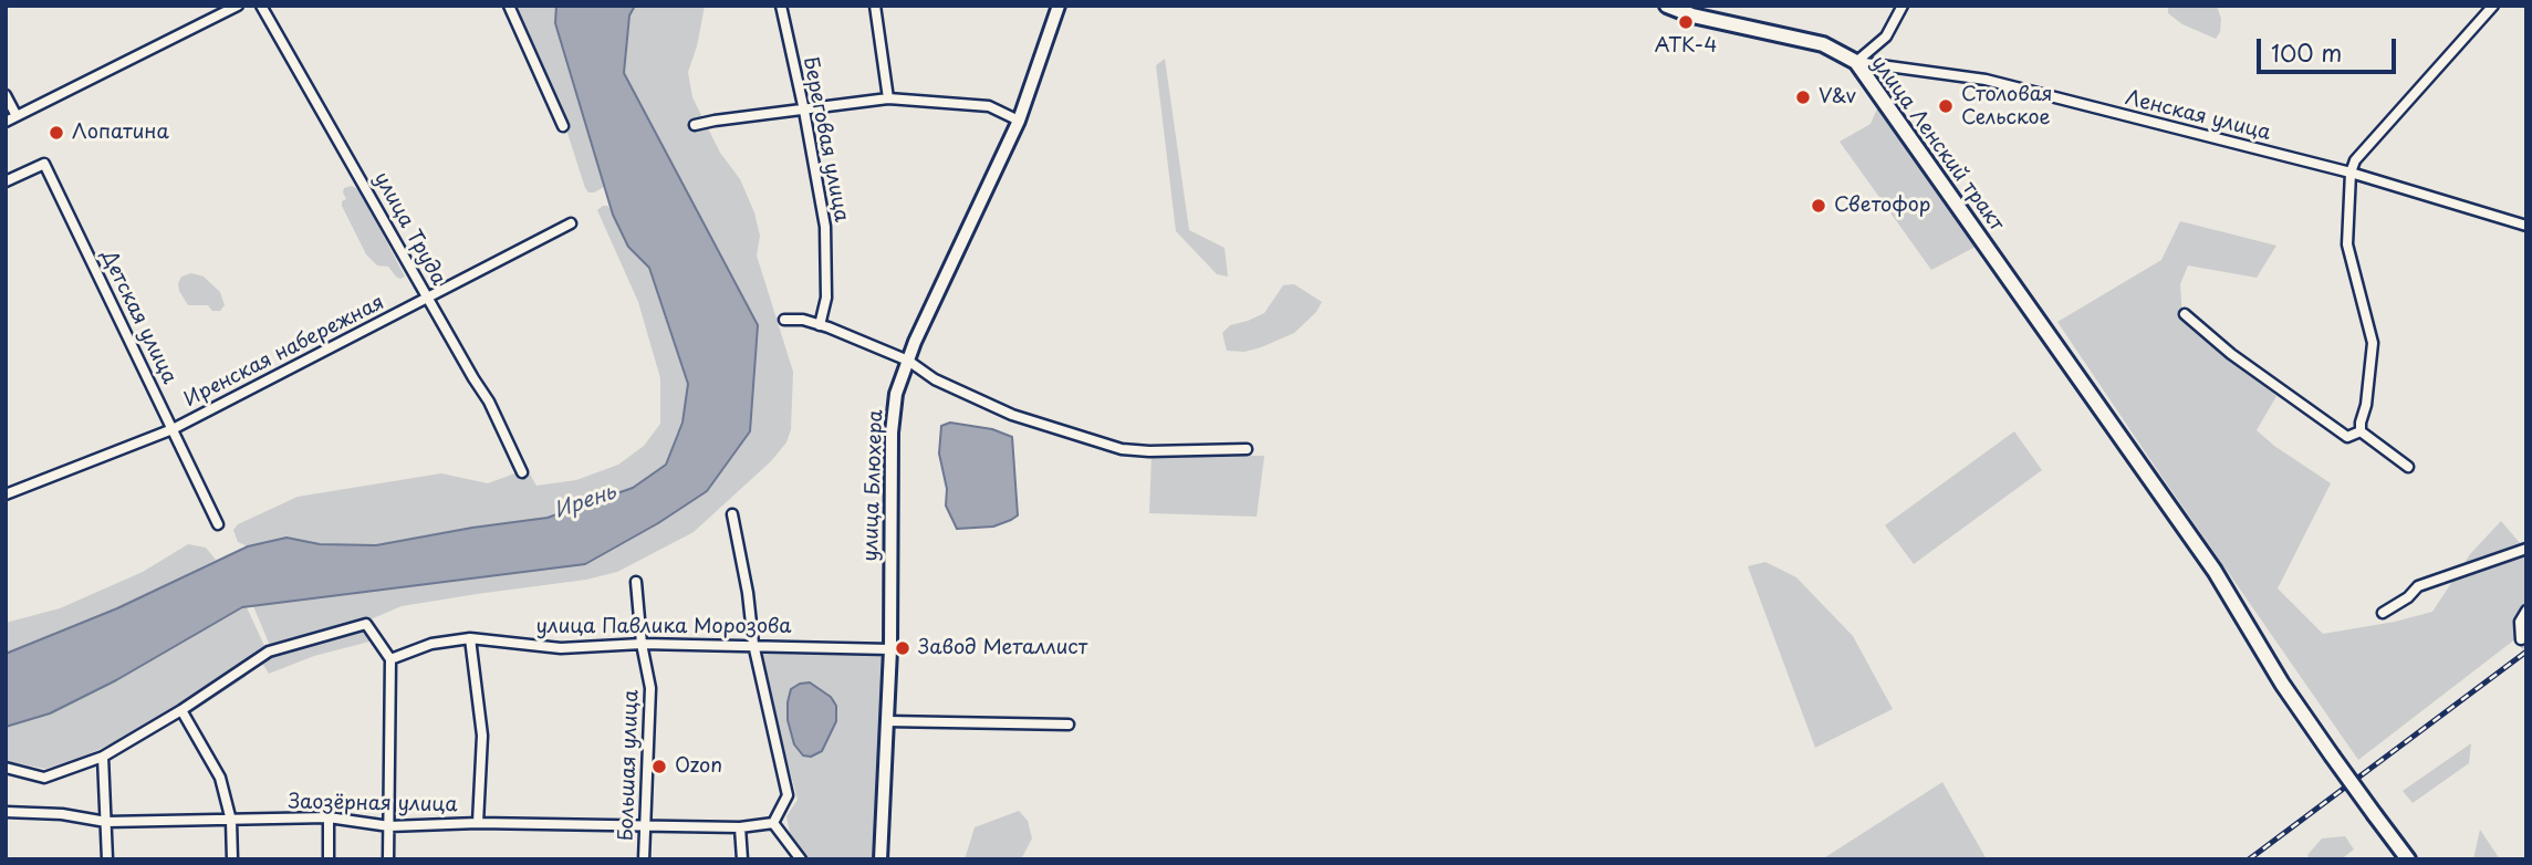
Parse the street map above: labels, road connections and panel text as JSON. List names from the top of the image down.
{
  "streets": {
    "main road": ["улица Ленский тракт"],
    "street": [
      "Ленская улица",
      "Береговая улица",
      "улица Труда",
      "Детская улица",
      "Иренская набережная",
      "улица Блюхера",
      "улица Павлика Морозова",
      "Большая улица",
      "Заозёрная улица"
    ]
  },
  "crossings": [
    ["Ленская улица", "улица Ленский тракт"],
    ["улица Труда", "Иренская набережная"],
    ["Детская улица", "Иренская набережная"],
    ["улица Блюхера", "улица Павлика Морозова"],
    ["улица Павлика Морозова", "Большая улица"],
    ["Большая улица", "Заозёрная улица"]
  ],
  "water": ["Ирень"],
  "places": [
    "АТК-4",
    "V&v",
    "Столовая Сельское",
    "Лопатина",
    "Светофор",
    "Завод Металлист",
    "Ozon"
  ],
  "scale_bar": "100 m"
}
